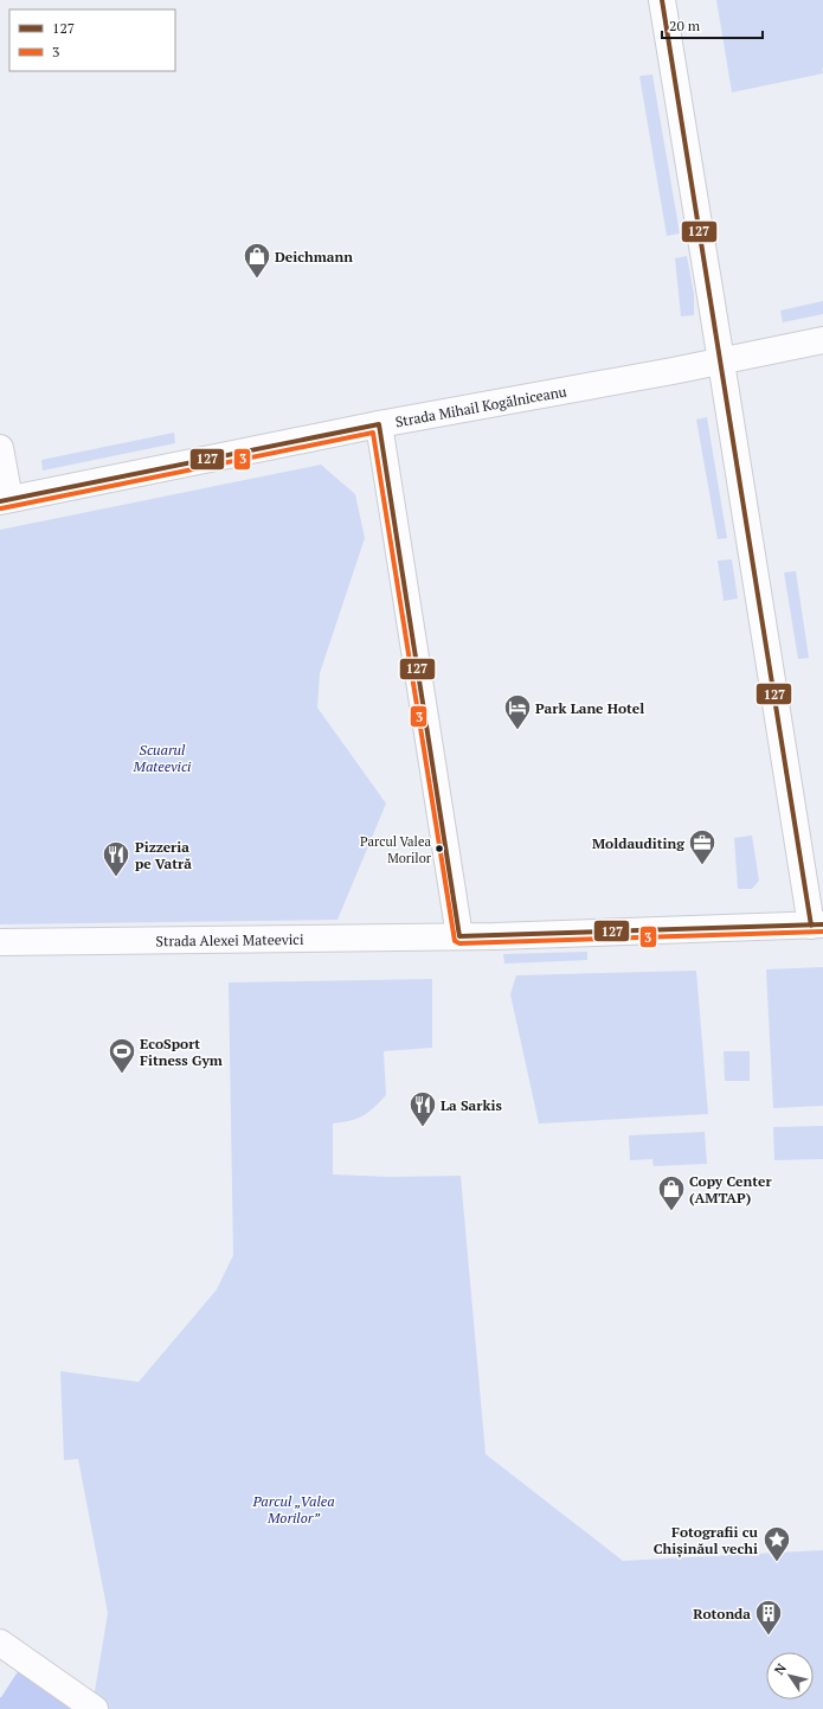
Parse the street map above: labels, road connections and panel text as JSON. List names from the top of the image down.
{
  "streets": {
    "main road": ["Strada Mihail Kogălniceanu", "Strada Alexei Mateevici"]
  },
  "parks": ["Scuarul Mateevici", "Parcul „Valea Morilor”"],
  "places": {
    "shop": ["Deichmann", "Copy Center (AMTAP)"],
    "hotel": ["Park Lane Hotel"],
    "other": ["Parcul Valea Morilor"],
    "office": ["Moldauditing"],
    "restaurant": ["Pizzeria pe Vatră", "La Sarkis"],
    "sports": ["EcoSport Fitness Gym"],
    "place": ["Fotografii cu Chișinăul vechi"],
    "building": ["Rotonda"]
  },
  "lines": ["transit line 127", "transit line 3"],
  "legend": ["127", "3"],
  "scale_bar": "20 m",
  "north": "top left"
}
